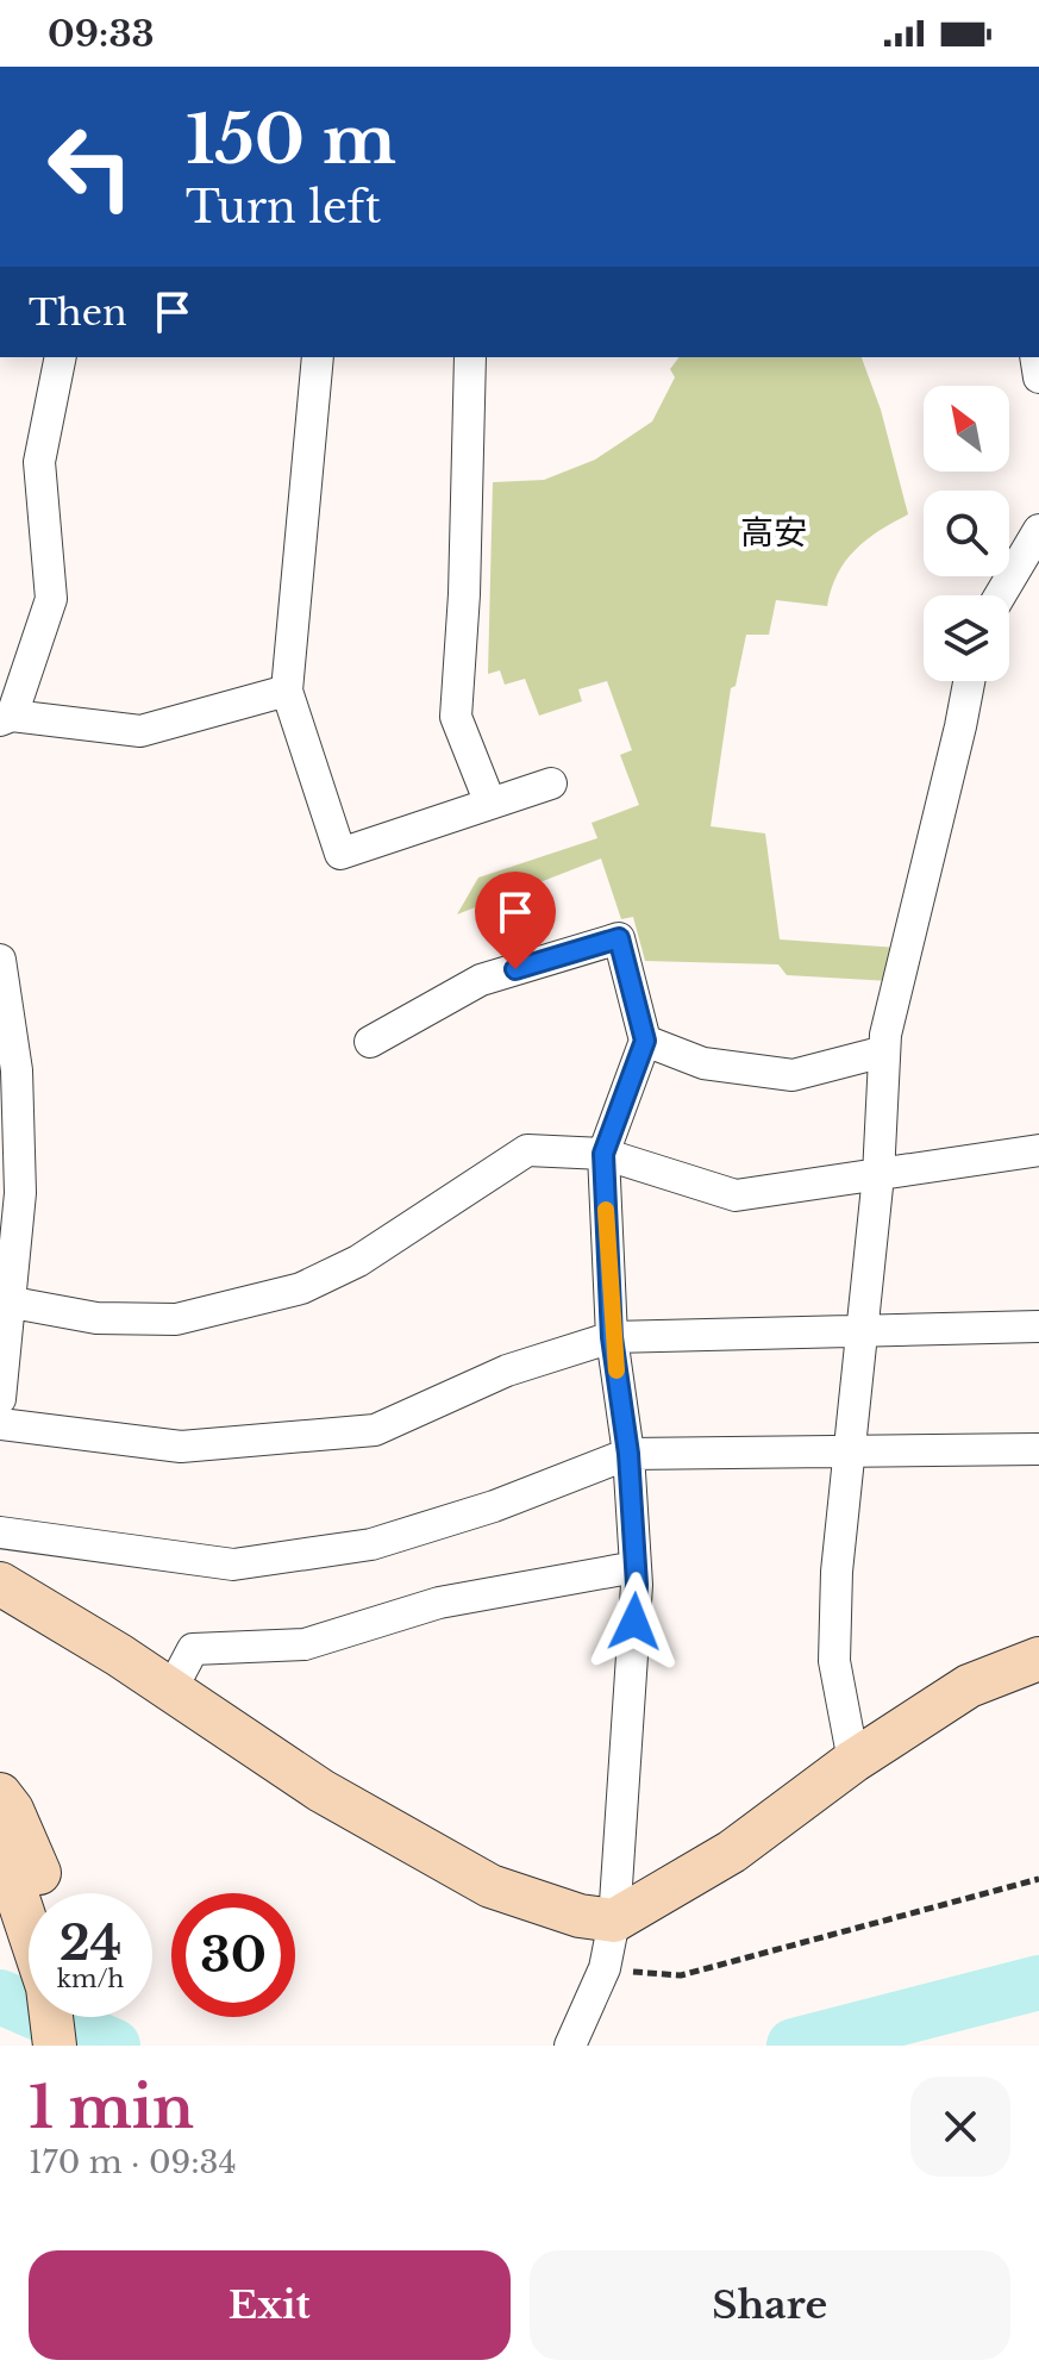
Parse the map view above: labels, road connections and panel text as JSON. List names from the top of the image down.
{
  "districts": ["高安"],
  "north": "top left",
  "page": {
    "status": "09:33",
    "turn": ["150 m", "Turn left"],
    "then": "Then",
    "speed": "24 km/h",
    "limit": "30",
    "heading": ["1 min", "170 m · 09:34"],
    "buttons": ["Exit", "Share"]
  }
}
